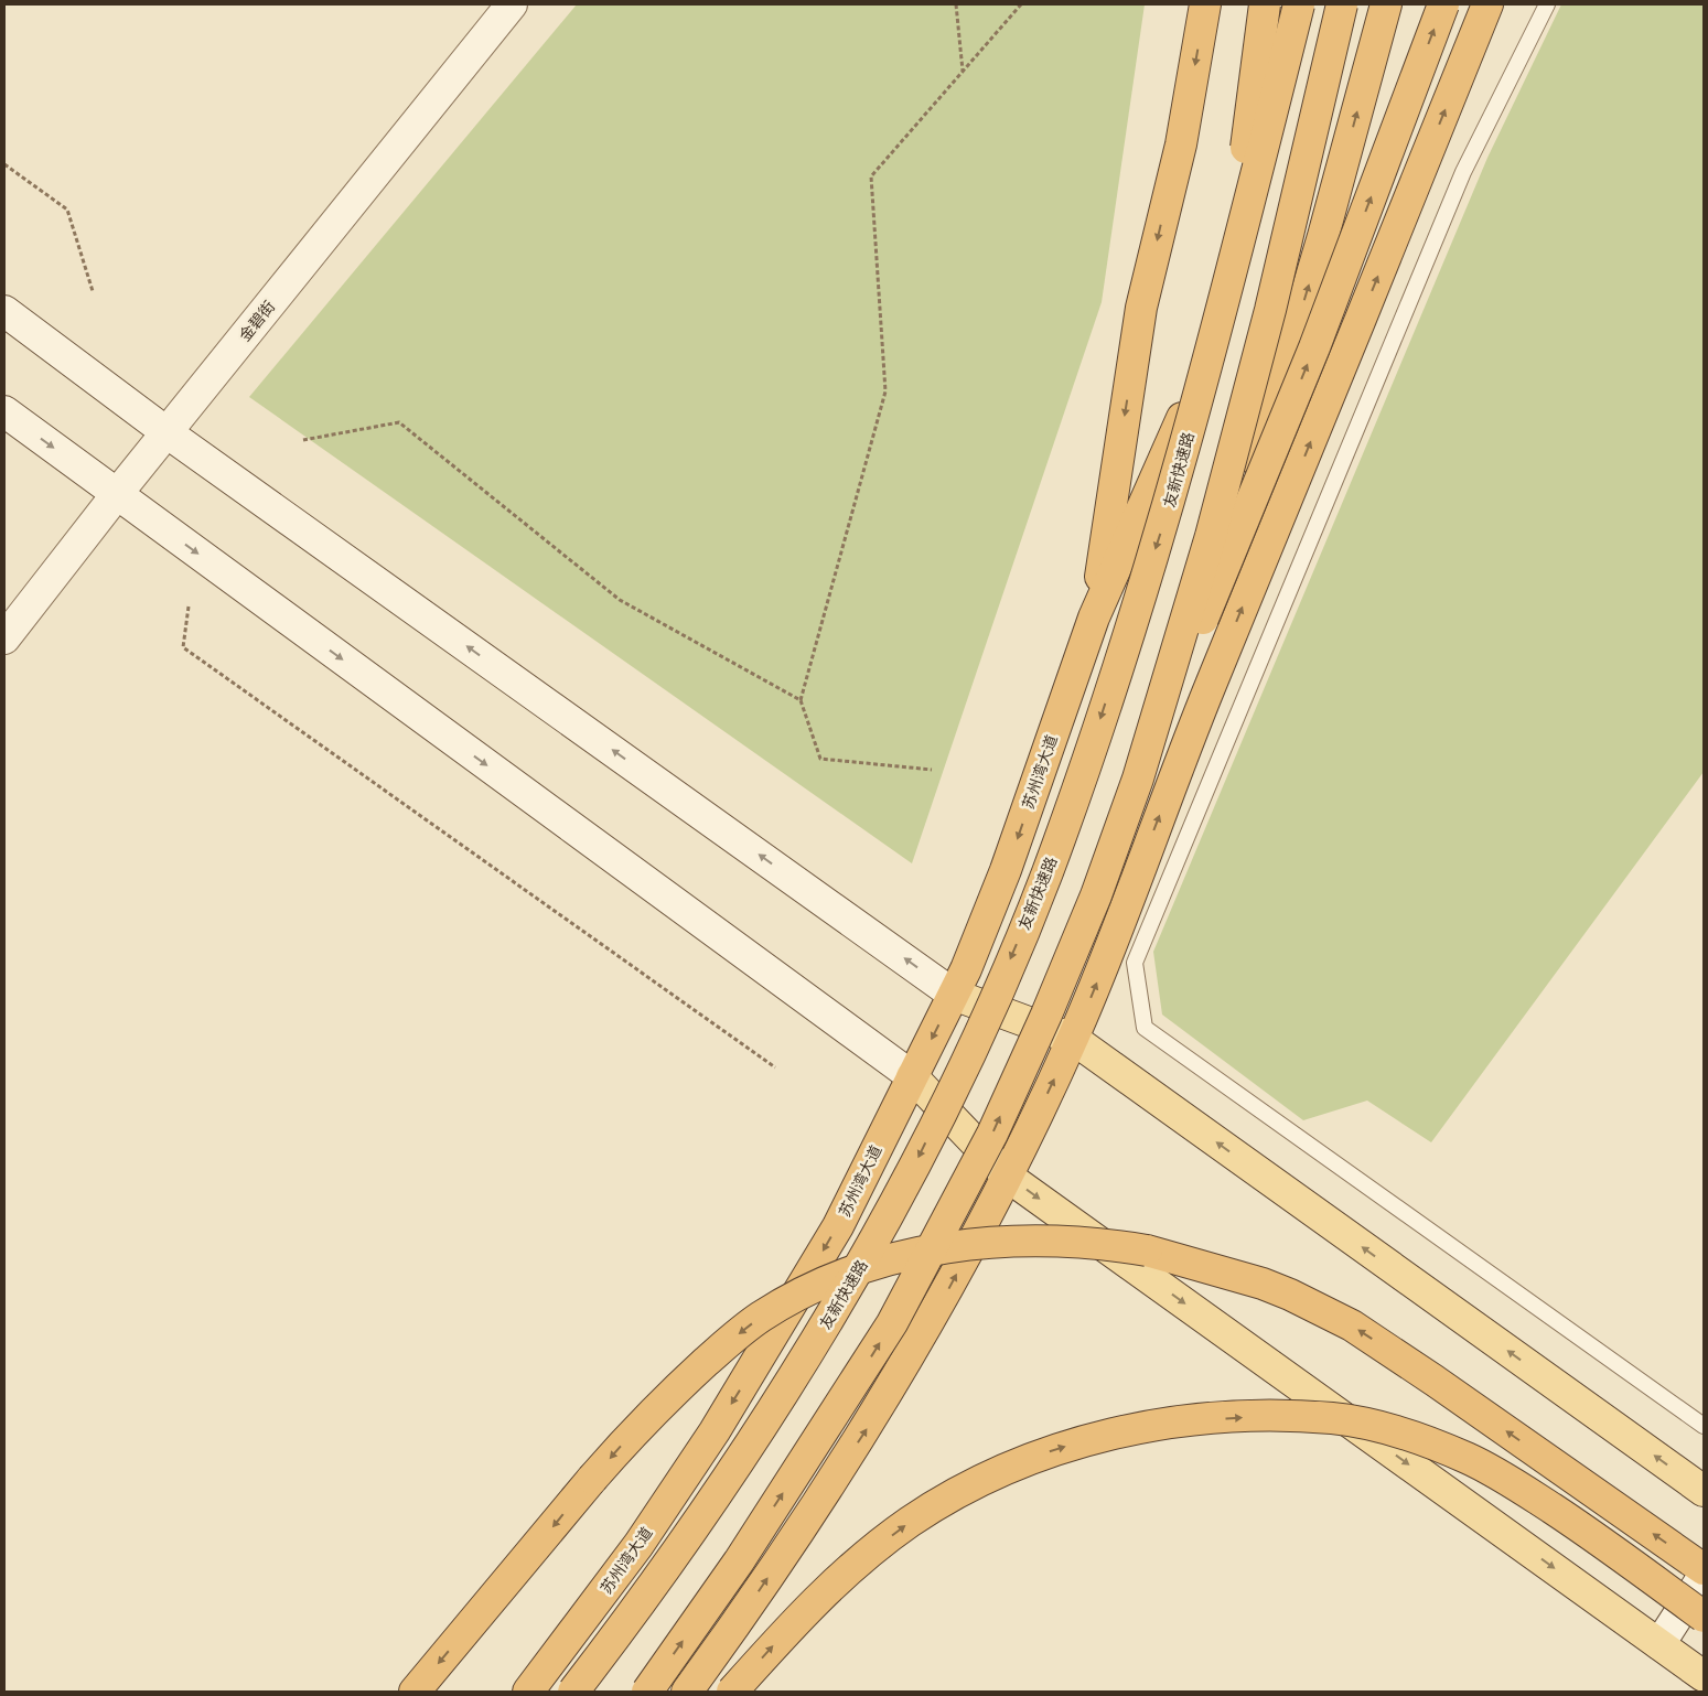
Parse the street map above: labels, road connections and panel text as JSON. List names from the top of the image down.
{
  "streets": {
    "highway": ["友新快速路", "苏州湾大道"],
    "main road": ["金碧街"]
  }
}
